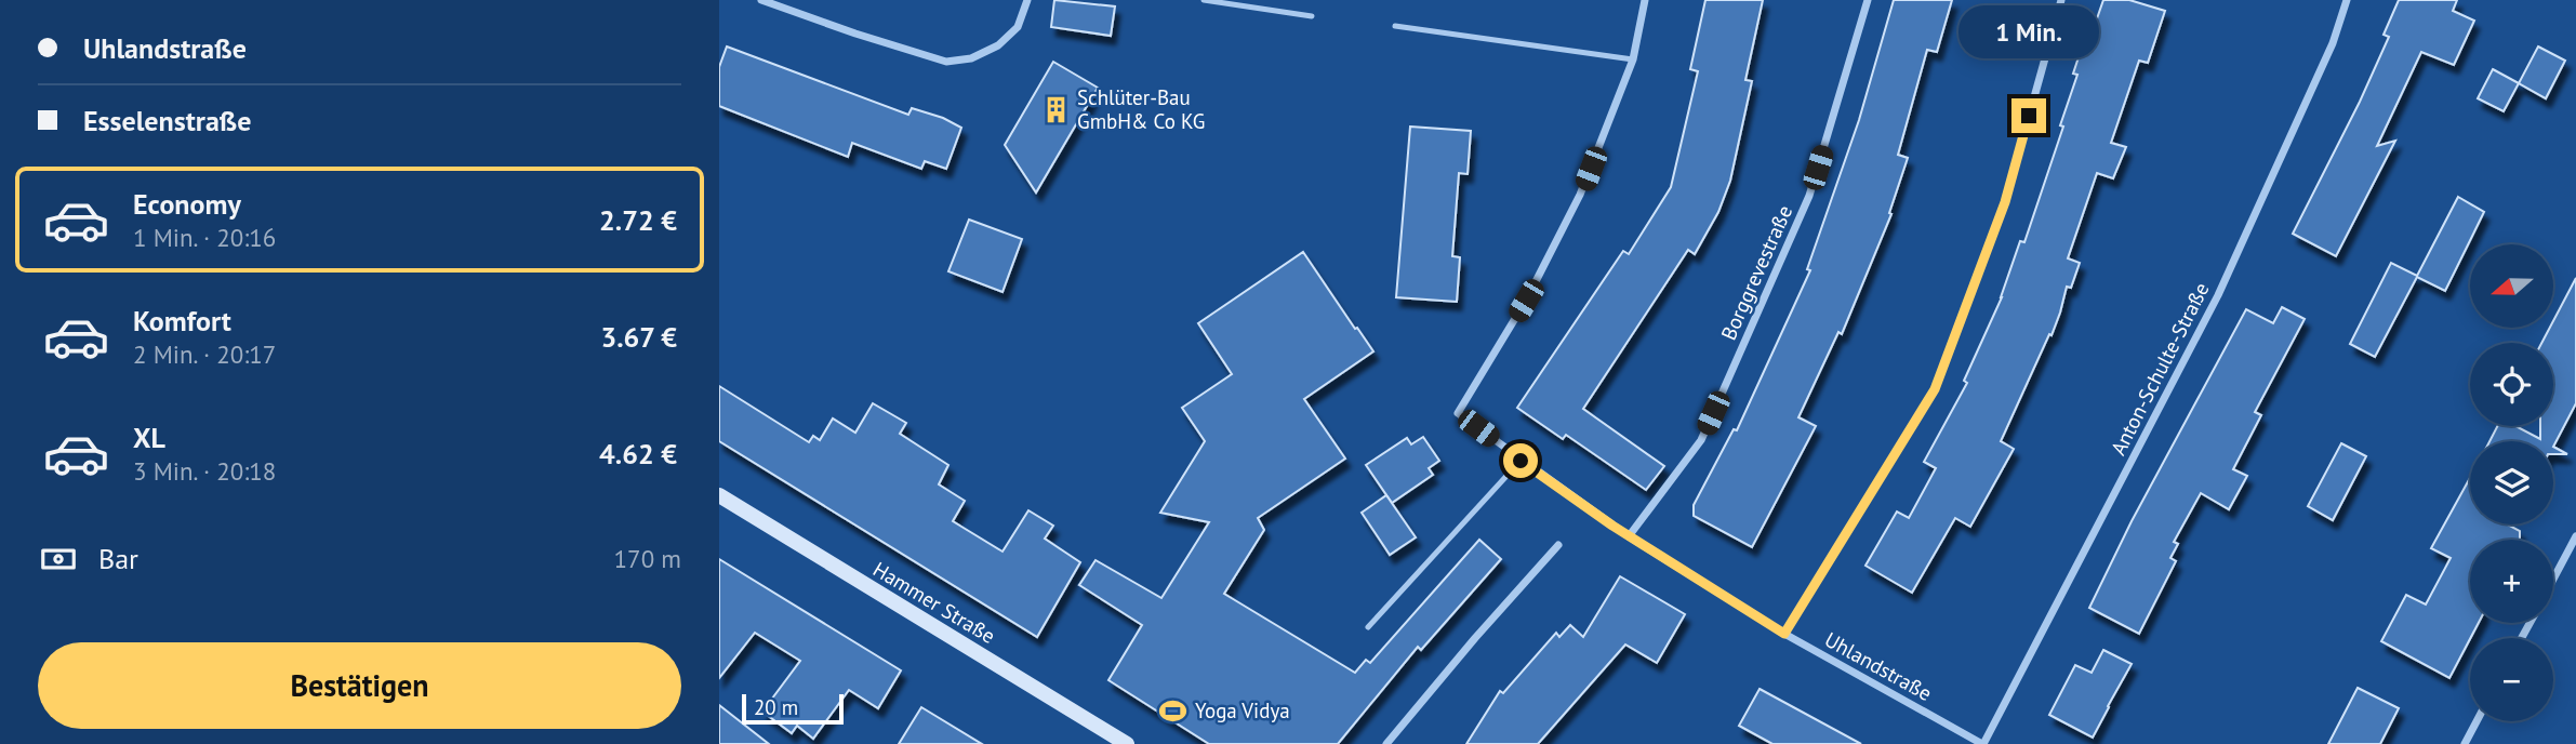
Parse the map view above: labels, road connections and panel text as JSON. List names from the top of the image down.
{
  "streets": {
    "main road": ["Hammer Straße"],
    "street": ["Borggrevestraße", "Anton-Schulte-Straße", "Uhlandstraße"]
  },
  "crossings": [
    ["Borggrevestraße", "Uhlandstraße"],
    ["Anton-Schulte-Straße", "Uhlandstraße"]
  ],
  "places": {
    "building": ["Schlüter-Bau GmbH& Co KG"],
    "sports": ["Yoga Vidya"]
  },
  "scale_bar": "20 m",
  "north": "left",
  "page": {
    "banner": ["Uhlandstraße", "Esselenstraße"],
    "bubble": "1 Min.",
    "list": [
      {
        "name": "Economy",
        "note": "1 Min. · 20:16",
        "value": "2.72 €"
      },
      {
        "name": "Komfort",
        "note": "2 Min. · 20:17",
        "value": "3.67 €"
      },
      {
        "name": "XL",
        "note": "3 Min. · 20:18",
        "value": "4.62 €"
      }
    ],
    "map_buttons": ["+", "−"],
    "pay": ["Bar", "170 m"],
    "buttons": "Bestätigen",
    "scale": "20 m"
  }
}
